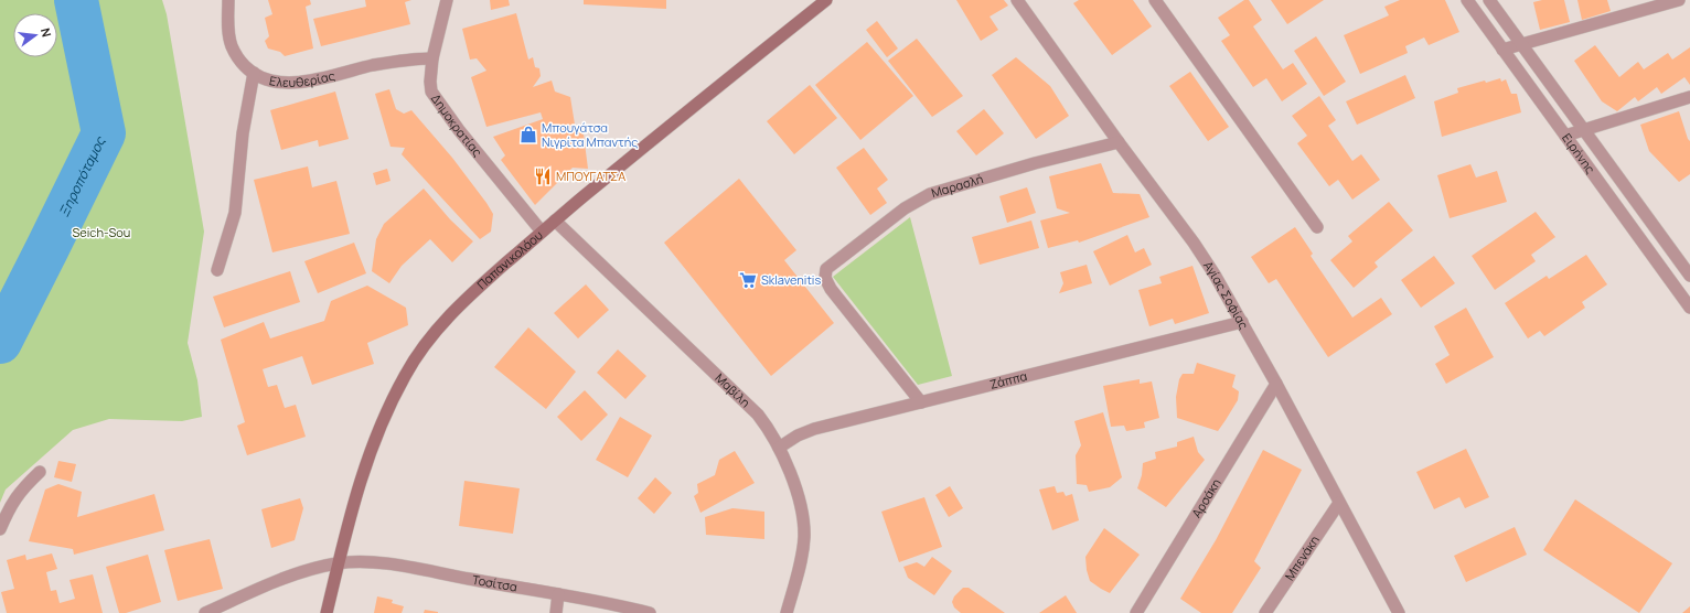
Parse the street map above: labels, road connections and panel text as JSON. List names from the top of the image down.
{
  "streets": {
    "main road": ["Παπανικολάου"],
    "street": [
      "Ελευθερίας",
      "Δημοκρατίας",
      "Ειρήνης",
      "Μαρασλή",
      "Αγίας Σοφίας",
      "Ζάππα",
      "Μαβίλη",
      "Αρσάκη",
      "Μπενάκη",
      "Τοσίτσα"
    ]
  },
  "crossings": [
    ["Ελευθερίας", "Δημοκρατίας"],
    ["Δημοκρατίας", "Παπανικολάου"],
    ["Μαρασλή", "Αγίας Σοφίας"],
    ["Μαρασλή", "Ζάππα"],
    ["Παπανικολάου", "Μαβίλη"],
    ["Παπανικολάου", "Τοσίτσα"],
    ["Αγίας Σοφίας", "Ζάππα"],
    ["Αγίας Σοφίας", "Αρσάκη"],
    ["Αγίας Σοφίας", "Μπενάκη"],
    ["Ζάππα", "Μαβίλη"]
  ],
  "water": ["Ξηροπόταμος"],
  "parks": ["Seich-Sou"],
  "places": {
    "shop": ["Μπουγάτσα Νιγρίτα Μπαντής"],
    "restaurant": ["ΜΠΟΥΓΑΤΣΑ"],
    "supermarket": ["Sklavenitis"]
  },
  "north": "right"
}
